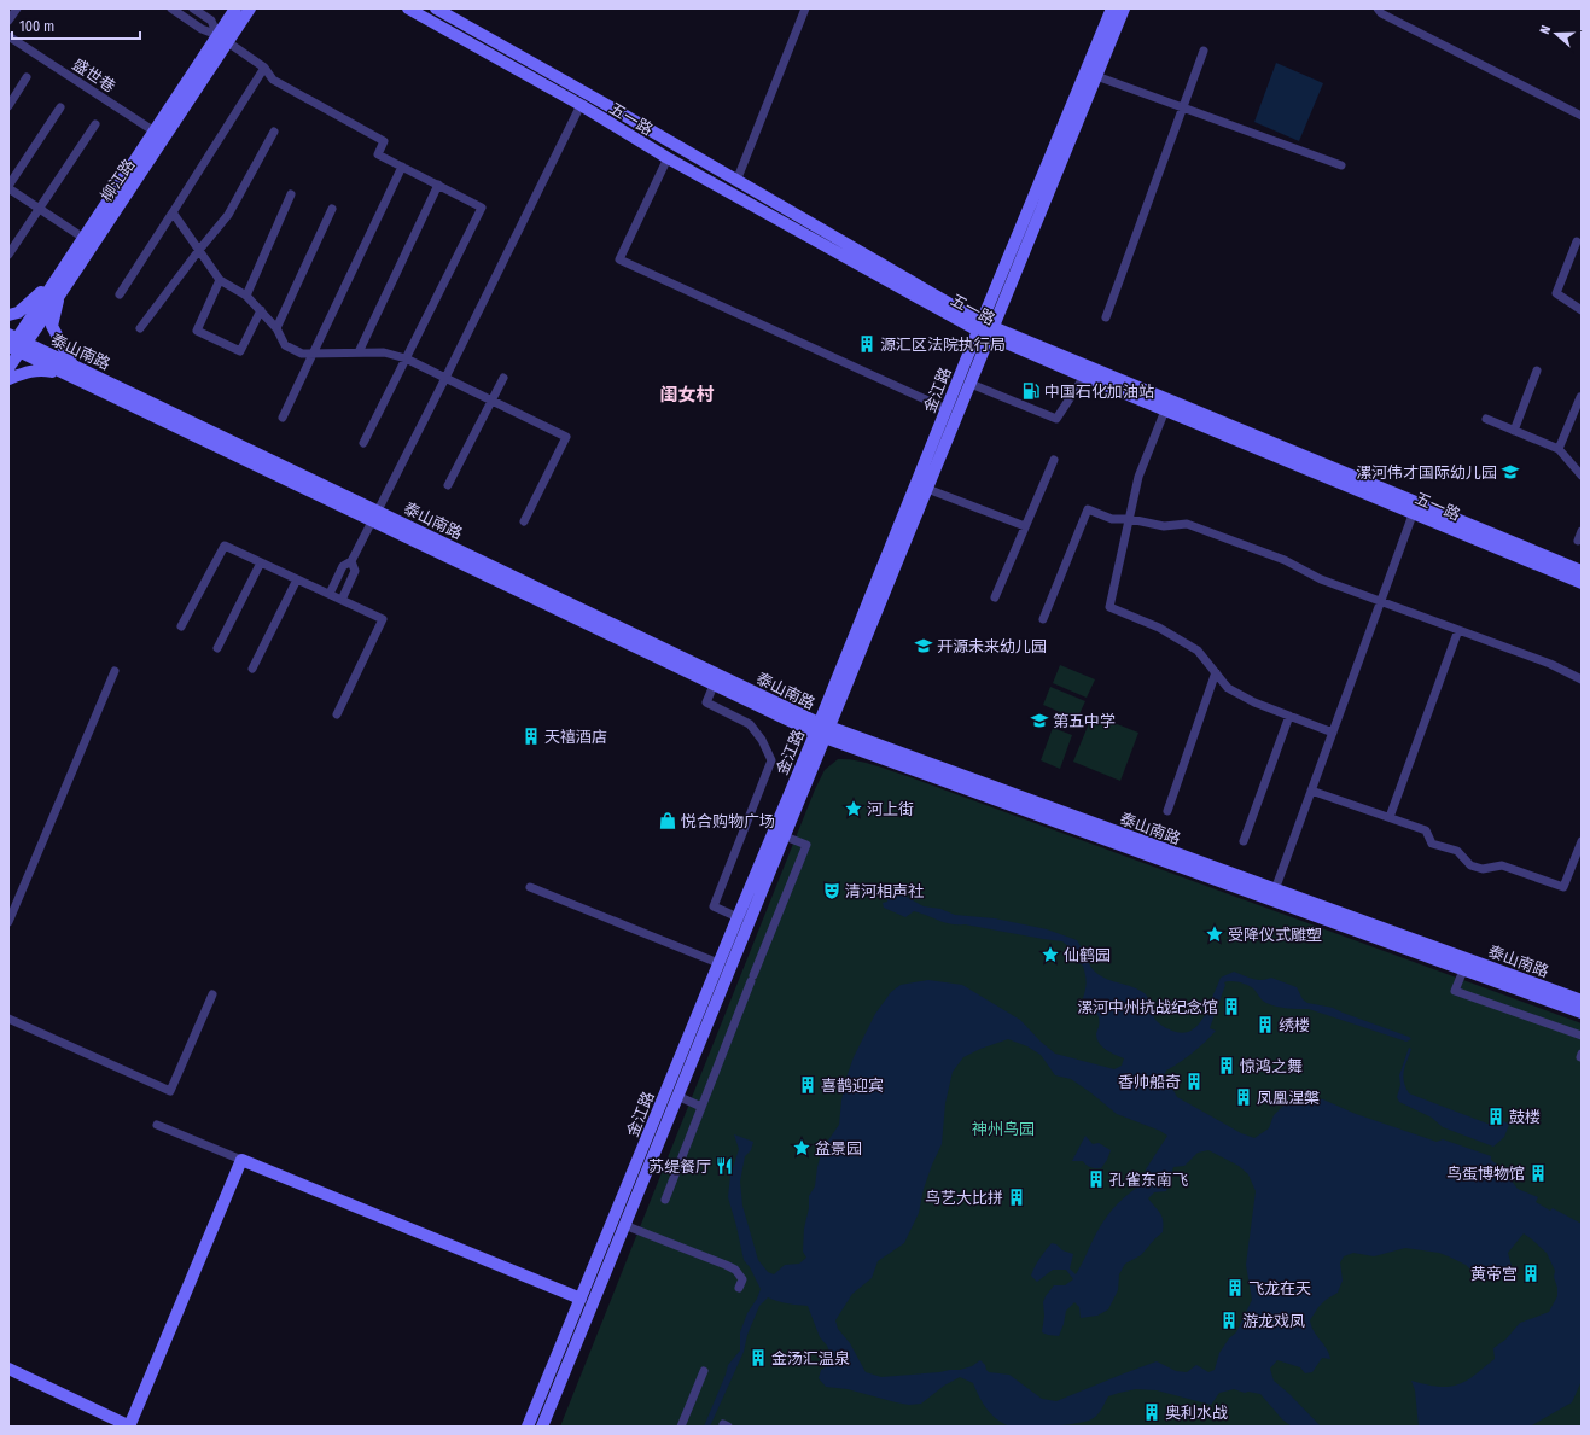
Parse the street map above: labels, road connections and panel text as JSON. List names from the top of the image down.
{
  "streets": {
    "street": [
      "盛世巷",
      "五一路",
      "柳江路",
      "泰山南路",
      "金江路"
    ]
  },
  "crossings": [
    ["盛世巷", "柳江路"],
    ["五一路", "金江路"],
    ["柳江路", "泰山南路"],
    ["泰山南路", "金江路"]
  ],
  "districts": ["闺女村"],
  "parks": ["神州鸟园"],
  "places": {
    "building": [
      "源汇区法院执行局",
      "天禧酒店",
      "漯河中州抗战纪念馆",
      "绣楼",
      "惊鸿之舞",
      "香帅船奇",
      "喜鹊迎宾",
      "凤凰涅槃",
      "鼓楼",
      "鸟蛋博物馆",
      "孔雀东南飞",
      "鸟艺大比拼",
      "黄帝宫",
      "飞龙在天",
      "游龙戏凤",
      "金汤汇温泉",
      "奥利水战"
    ],
    "fuel station": ["中国石化加油站"],
    "school or university": ["漯河伟才国际幼儿园", "开源未来幼儿园", "第五中学"],
    "place": [
      "河上街",
      "受降仪式雕塑",
      "仙鹤园",
      "盆景园"
    ],
    "shop": ["悦合购物广场"],
    "theatre": ["清河相声社"],
    "restaurant": ["苏缇餐厅"]
  },
  "scale_bar": "100 m",
  "north": "left"
}
